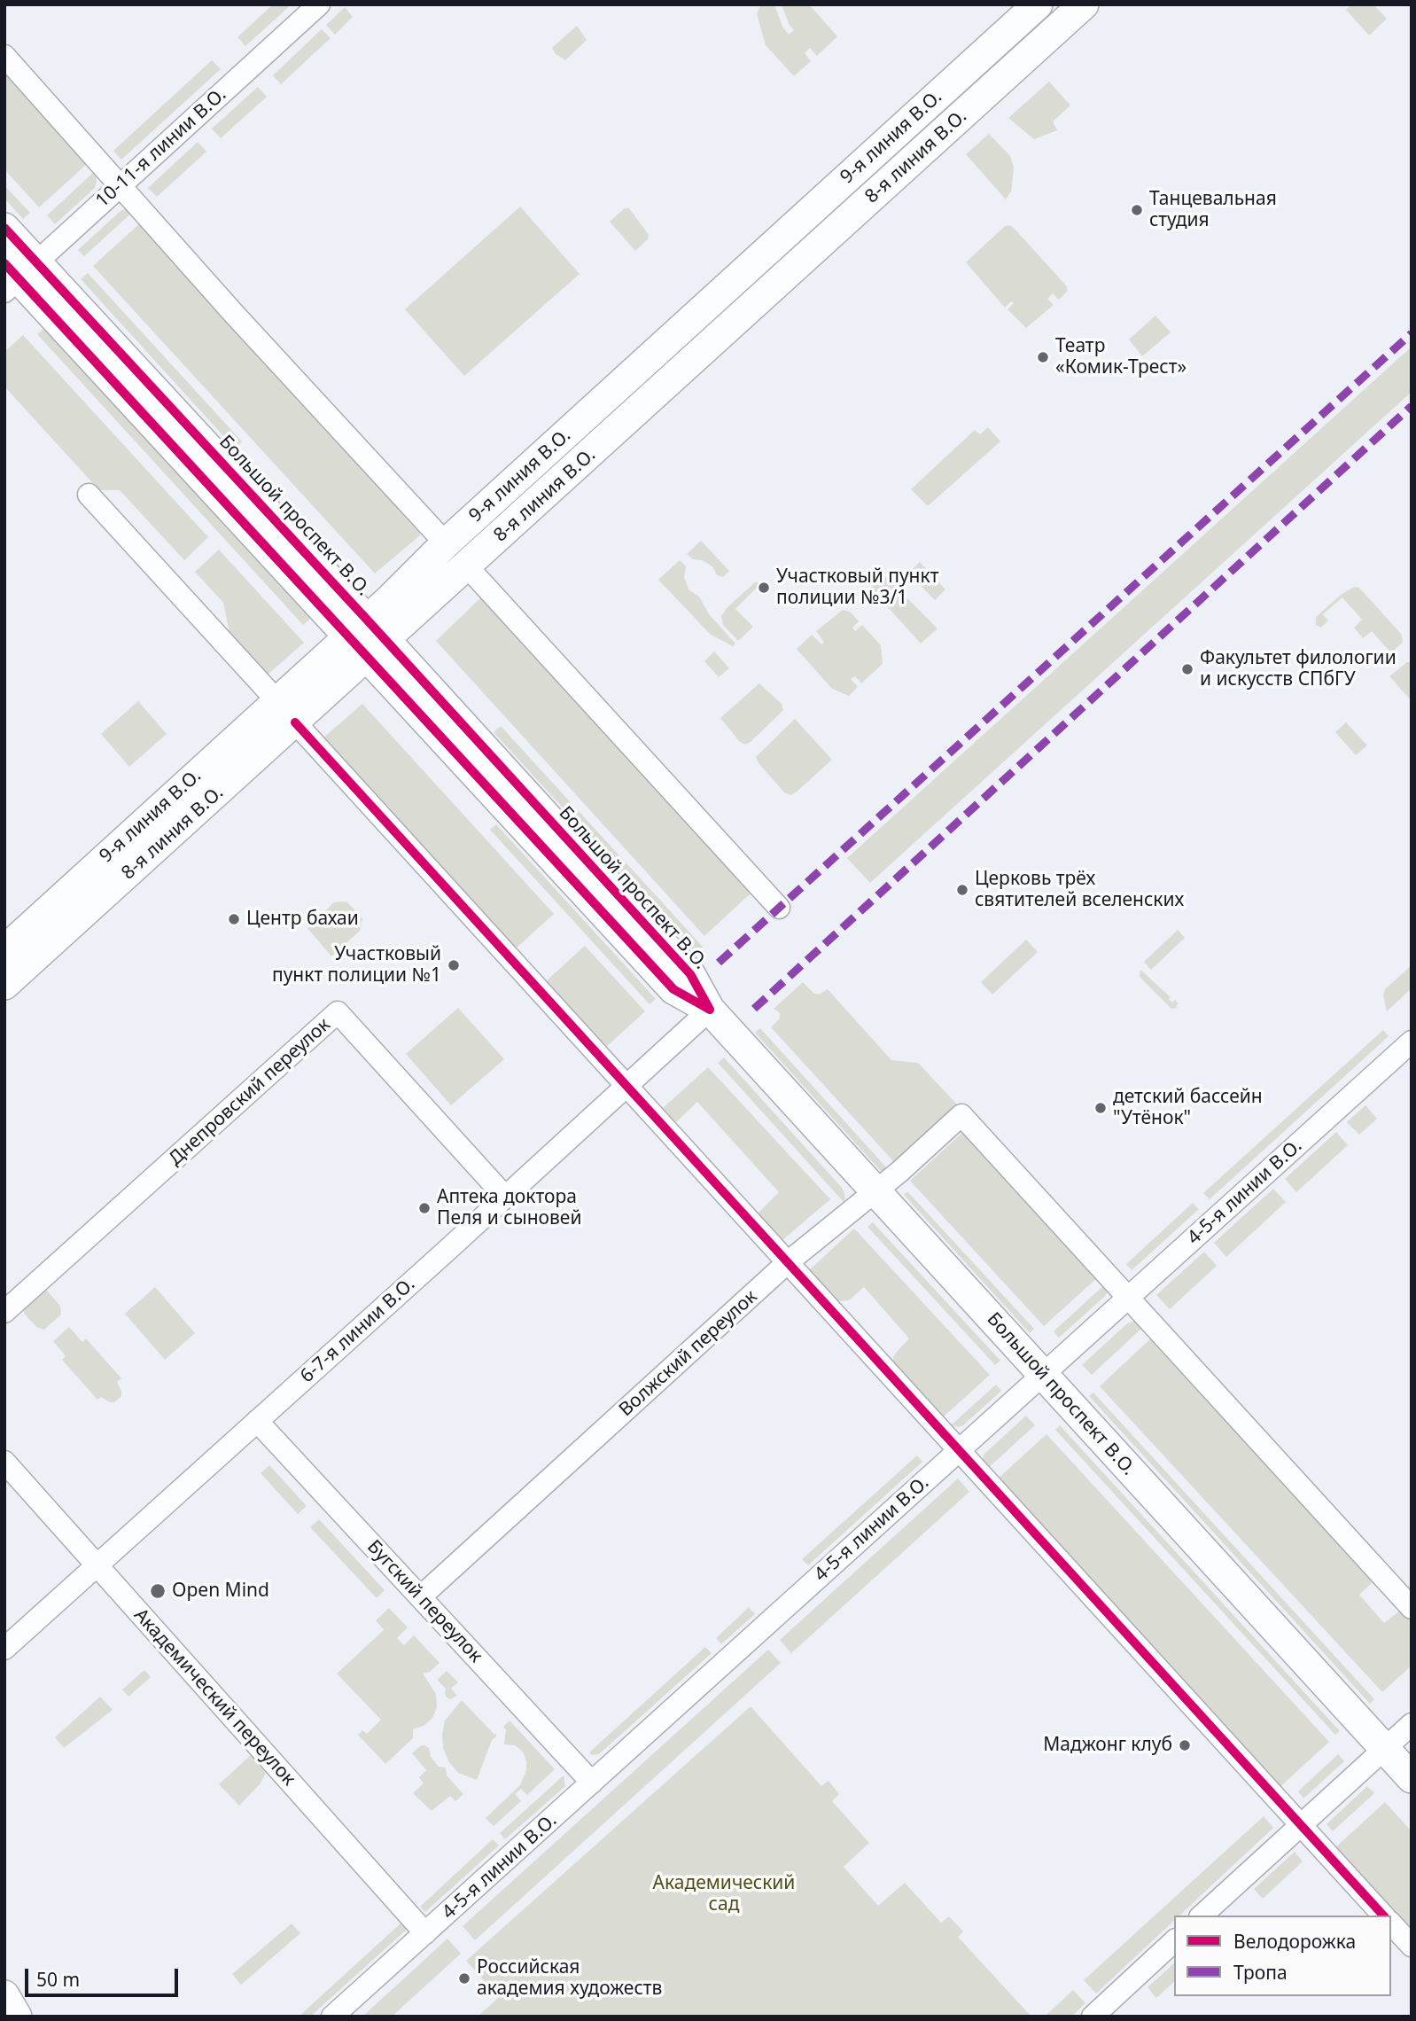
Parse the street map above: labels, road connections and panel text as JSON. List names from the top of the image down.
{
  "streets": {
    "main road": ["9-я линия В.О.", "8-я линия В.О.", "Большой проспект В.О."],
    "street": [
      "10-11-я линии В.О.",
      "Днепровский переулок",
      "4-5-я линии В.О.",
      "6-7-я линии В.О.",
      "Волжский переулок",
      "Бугский переулок",
      "Академический переулок"
    ]
  },
  "crossings": [
    ["9-я линия В.О.", "8-я линия В.О."],
    ["9-я линия В.О.", "Большой проспект В.О."],
    ["10-11-я линии В.О.", "Большой проспект В.О."],
    ["8-я линия В.О.", "Большой проспект В.О."],
    ["Большой проспект В.О.", "4-5-я линии В.О."],
    ["Большой проспект В.О.", "6-7-я линии В.О."],
    ["Большой проспект В.О.", "Волжский переулок"],
    ["Днепровский переулок", "6-7-я линии В.О."],
    ["4-5-я линии В.О.", "Волжский переулок"],
    ["4-5-я линии В.О.", "Бугский переулок"],
    ["4-5-я линии В.О.", "Академический переулок"],
    ["6-7-я линии В.О.", "Бугский переулок"],
    ["6-7-я линии В.О.", "Академический переулок"],
    ["Волжский переулок", "Бугский переулок"]
  ],
  "parks": ["Академический сад"],
  "places": [
    "Танцевальная студия",
    "Театр «Комик-Трест»",
    "Участковый пункт полиции №3/1",
    "Факультет филологии и искусств СПбГУ",
    "Церковь трёх святителей вселенских",
    "Центр бахаи",
    "Участковый пункт полиции №1",
    "детский бассейн \"Утёнок\"",
    "Аптека доктора Пеля и сыновей",
    "Open Mind",
    "Маджонг клуб",
    "Российская академия художеств"
  ],
  "legend": ["Велодорожка", "Тропа"],
  "scale_bar": "50 m"
}
